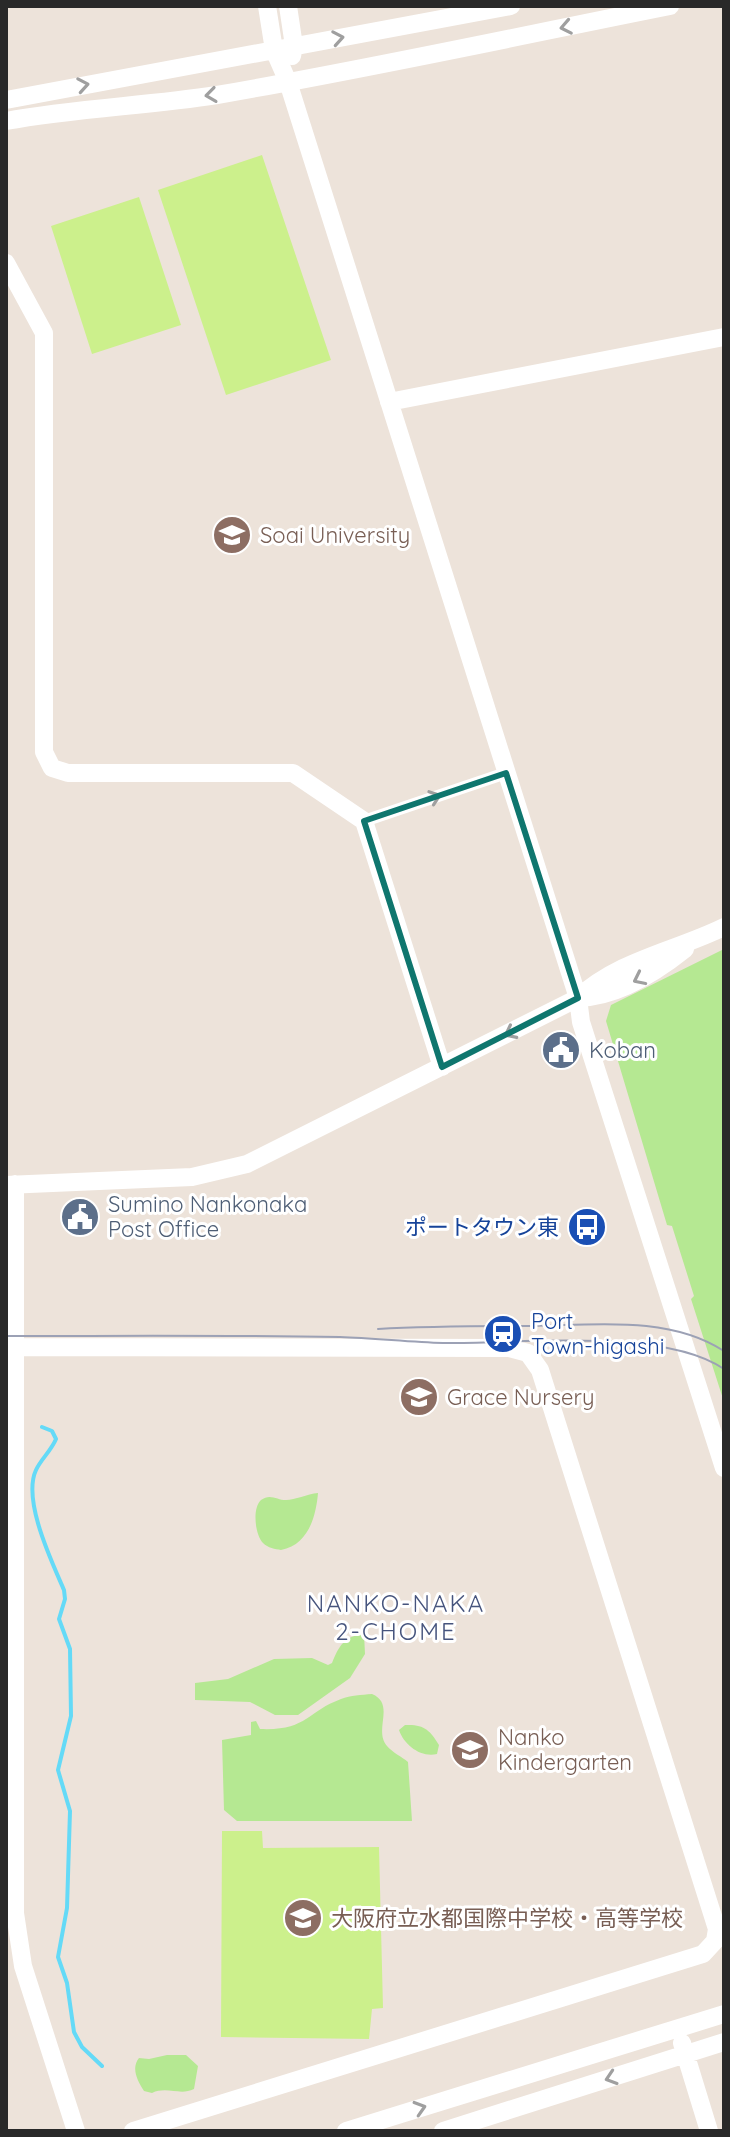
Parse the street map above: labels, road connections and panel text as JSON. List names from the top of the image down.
{
  "districts": ["NANKO-NAKA 2-CHOME"],
  "places": {
    "school or university": [
      "Soai University",
      "Grace Nursery",
      "Nanko Kindergarten",
      "大阪府立水都国際中学校・高等学校"
    ],
    "public building": ["Koban", "Sumino Nankonaka Post Office"],
    "bus stop": ["ポートタウン東"],
    "station": ["Port Town-higashi"]
  }
}
